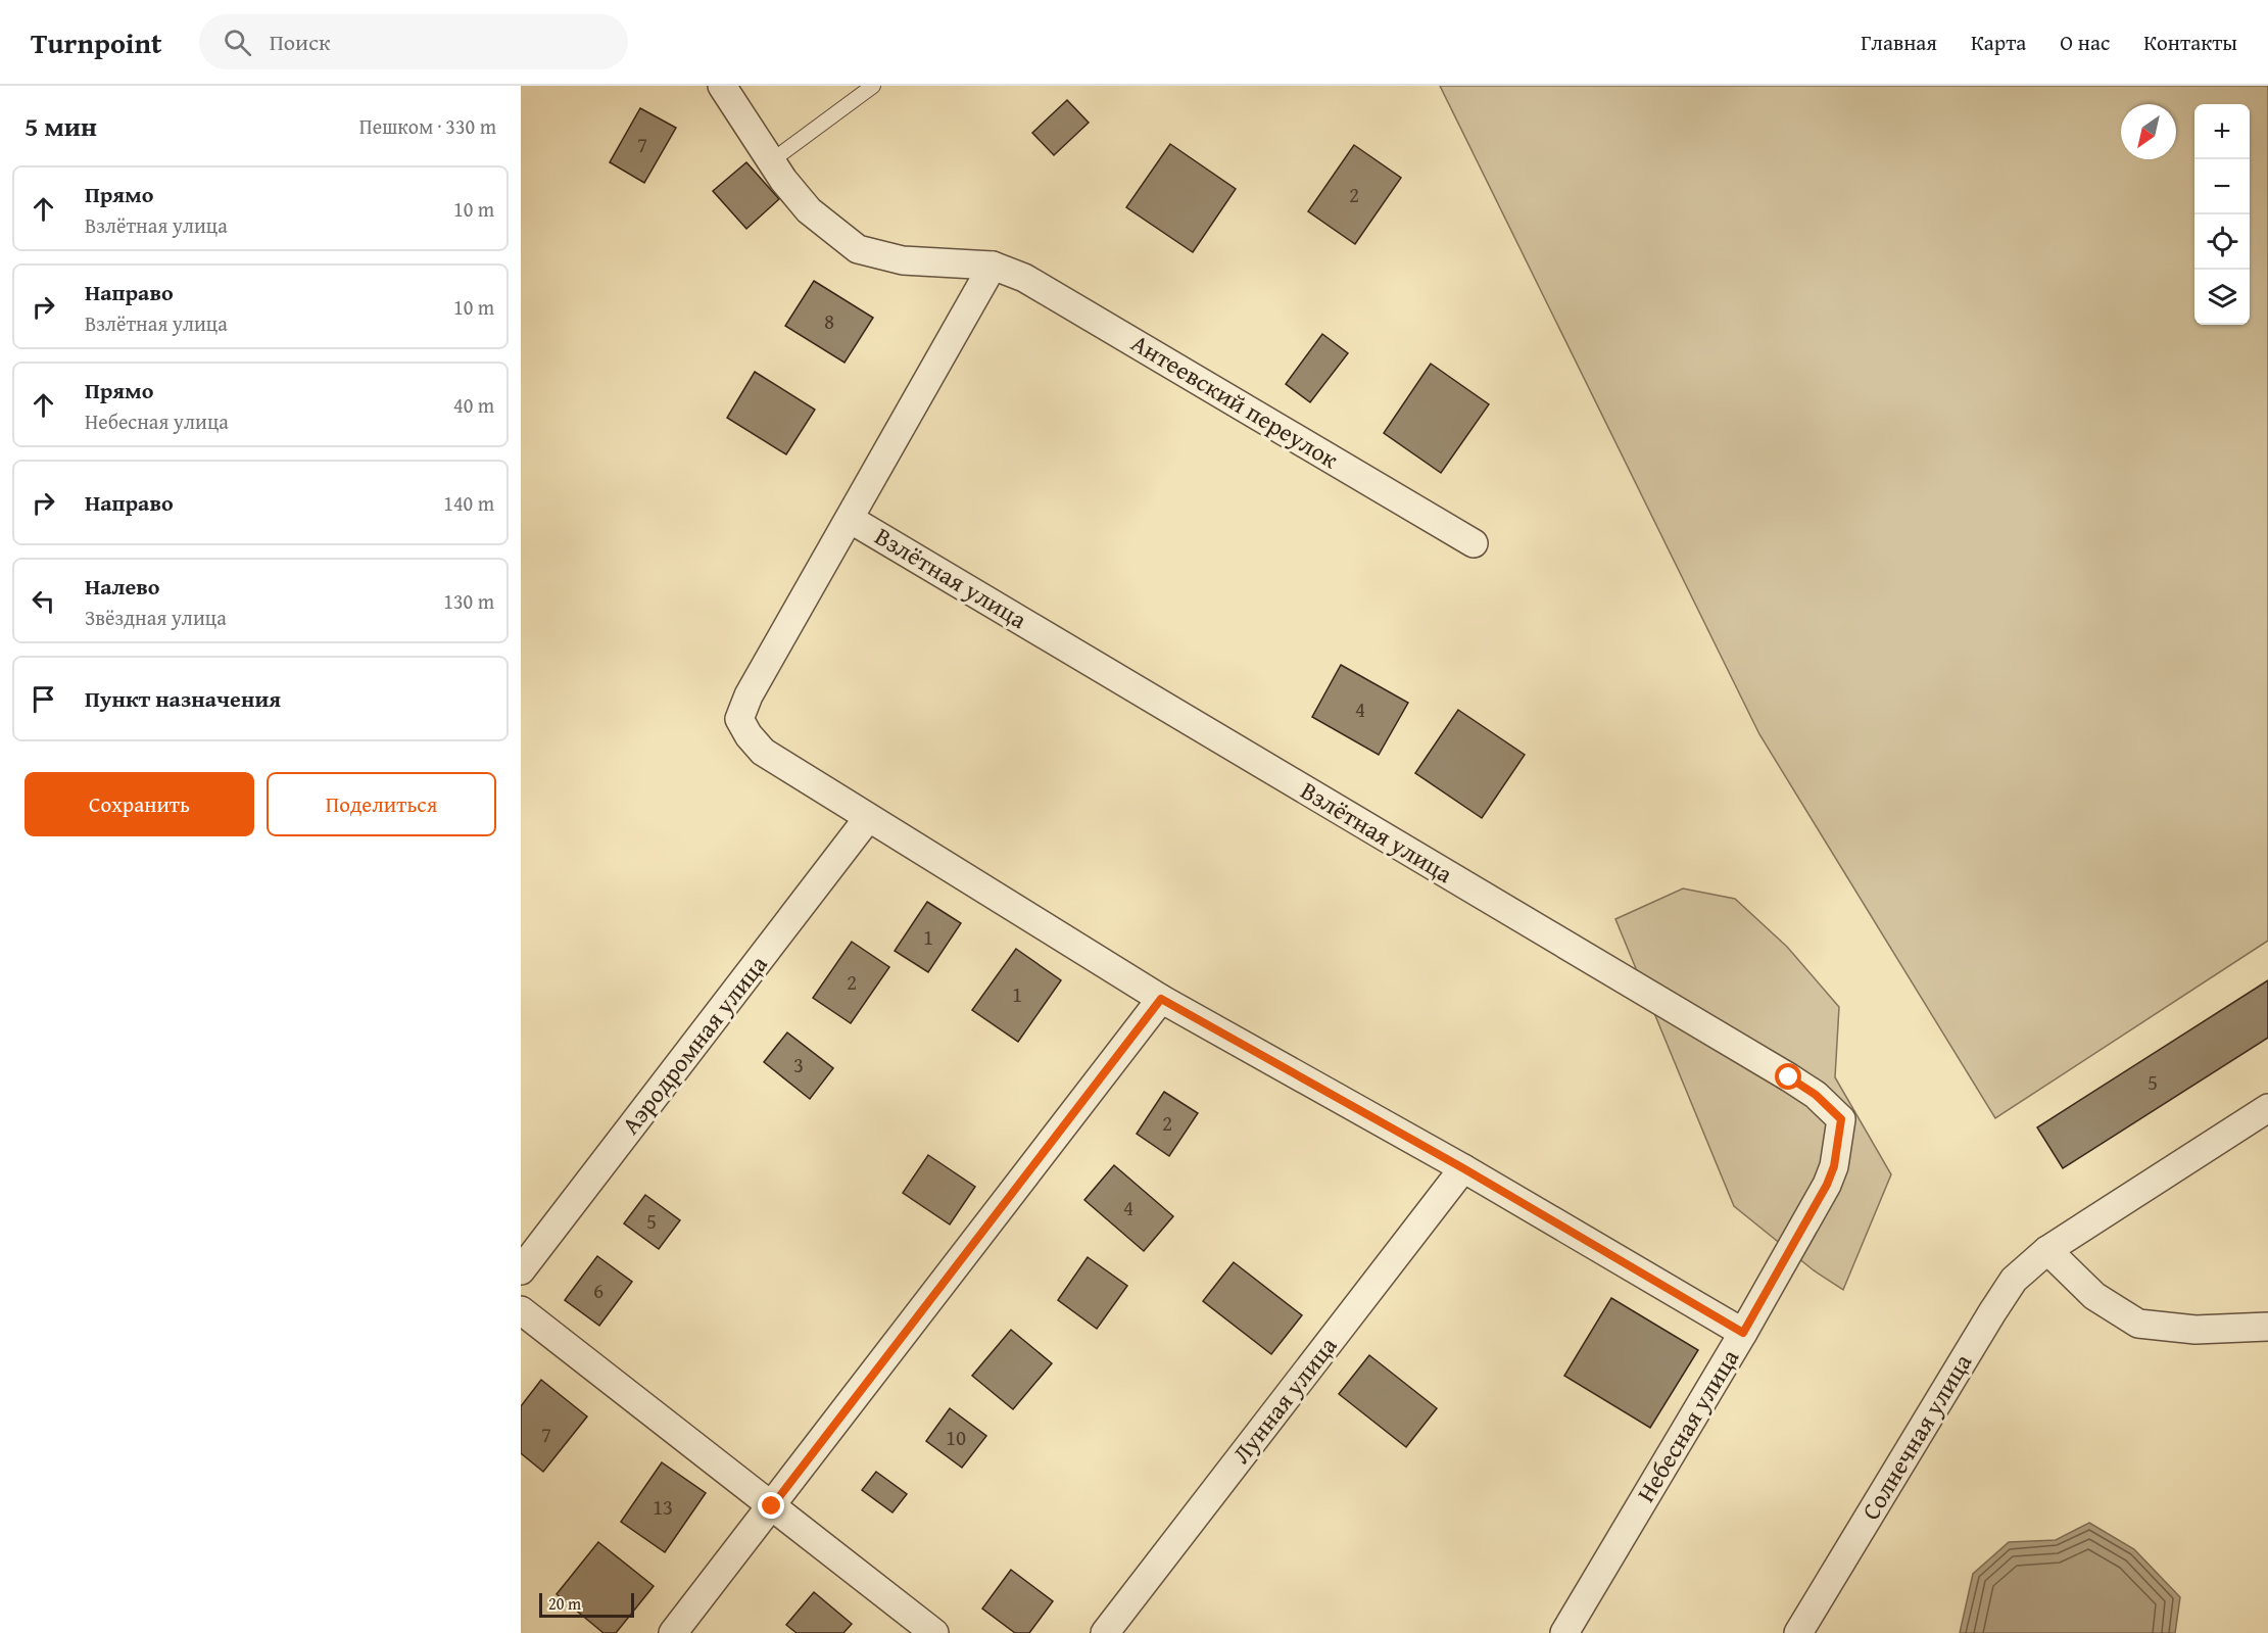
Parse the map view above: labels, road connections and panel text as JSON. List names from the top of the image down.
{
  "streets": {
    "street": [
      "Антеевский переулок",
      "Взлётная улица",
      "Аэродромная улица",
      "Лунная улица",
      "Небесная улица",
      "Солнечная улица"
    ]
  },
  "crossings": [
    ["Взлётная улица", "Небесная улица"]
  ],
  "house_numbers": [
    "7",
    "2",
    "8",
    "4",
    "1",
    "2",
    "1",
    "3",
    "5",
    "2",
    "4",
    "5",
    "6",
    "7",
    "10",
    "13"
  ],
  "scale_bar": "20 m",
  "north": "bottom left",
  "page": {
    "header": "Turnpoint",
    "search": "Поиск",
    "nav": [
      "Главная",
      "Карта",
      "О нас",
      "Контакты"
    ],
    "heading": ["5 мин", "Пешком · 330 m"],
    "map_buttons": ["+", "−"],
    "list": [
      ["Прямо", "Взлётная улица", "10 m"],
      ["Направо", "Взлётная улица", "10 m"],
      ["Прямо", "Небесная улица", "40 m"],
      ["Направо", "140 m"],
      ["Налево", "Звёздная улица", "130 m"],
      "Пункт назначения"
    ],
    "buttons": ["Сохранить", "Поделиться"],
    "scale": "20 m"
  }
}
